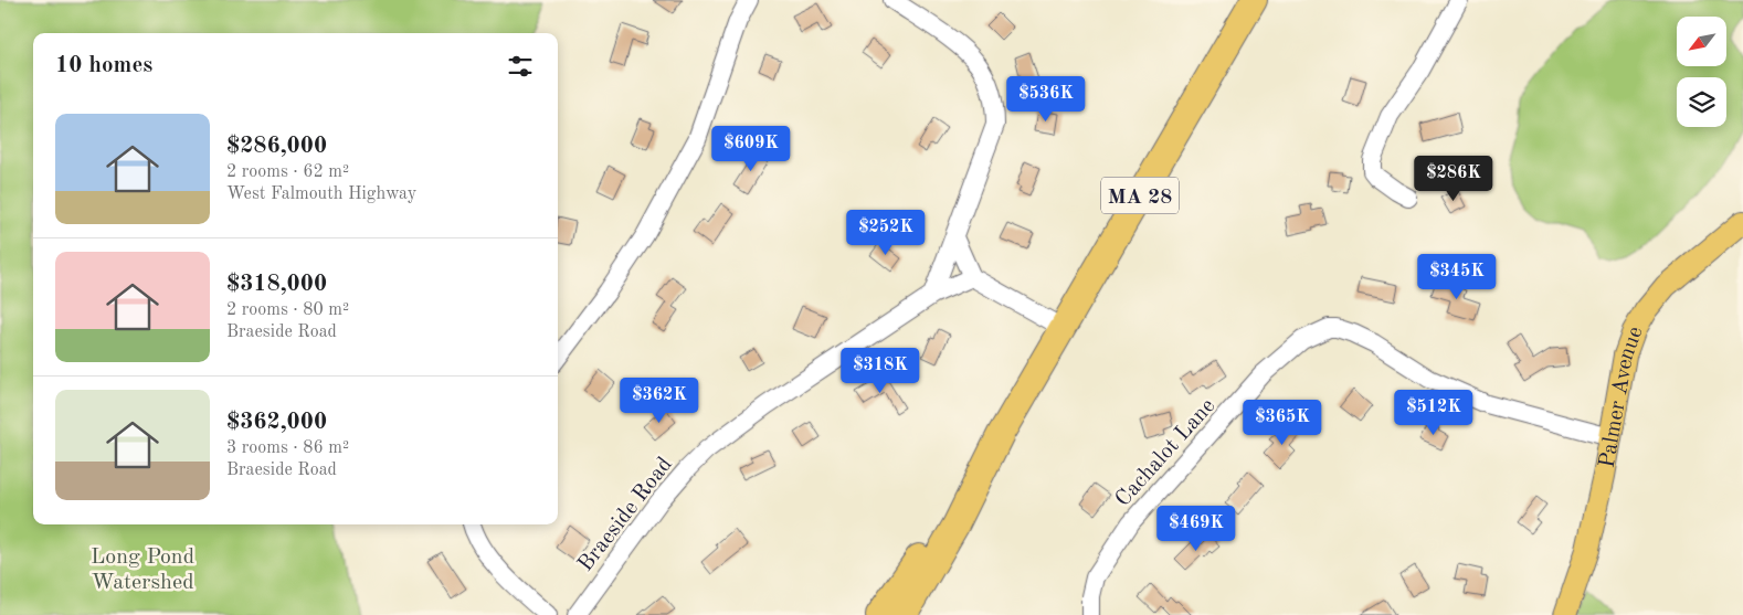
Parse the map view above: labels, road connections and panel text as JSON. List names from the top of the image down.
{
  "streets": {
    "highway": ["MA 28"],
    "main road": ["Palmer Avenue"],
    "street": ["Cachalot Lane", "Braeside Road"]
  },
  "crossings": [
    ["Palmer Avenue", "Cachalot Lane"]
  ],
  "parks": ["Long Pond Watershed"],
  "north": "bottom left",
  "page": {
    "heading": "10 homes",
    "price": [
      "$536K",
      "$609K",
      "$286K",
      "$252K",
      "$345K",
      "$318K",
      "$362K",
      "$512K",
      "$365K",
      "$469K"
    ],
    "list": [
      {
        "name": "$286,000",
        "note": "2 rooms · 62 m² · West Falmouth Highway"
      },
      {
        "name": "$318,000",
        "note": "2 rooms · 80 m² · Braeside Road"
      },
      {
        "name": "$362,000",
        "note": "3 rooms · 86 m² · Braeside Road"
      }
    ]
  }
}
